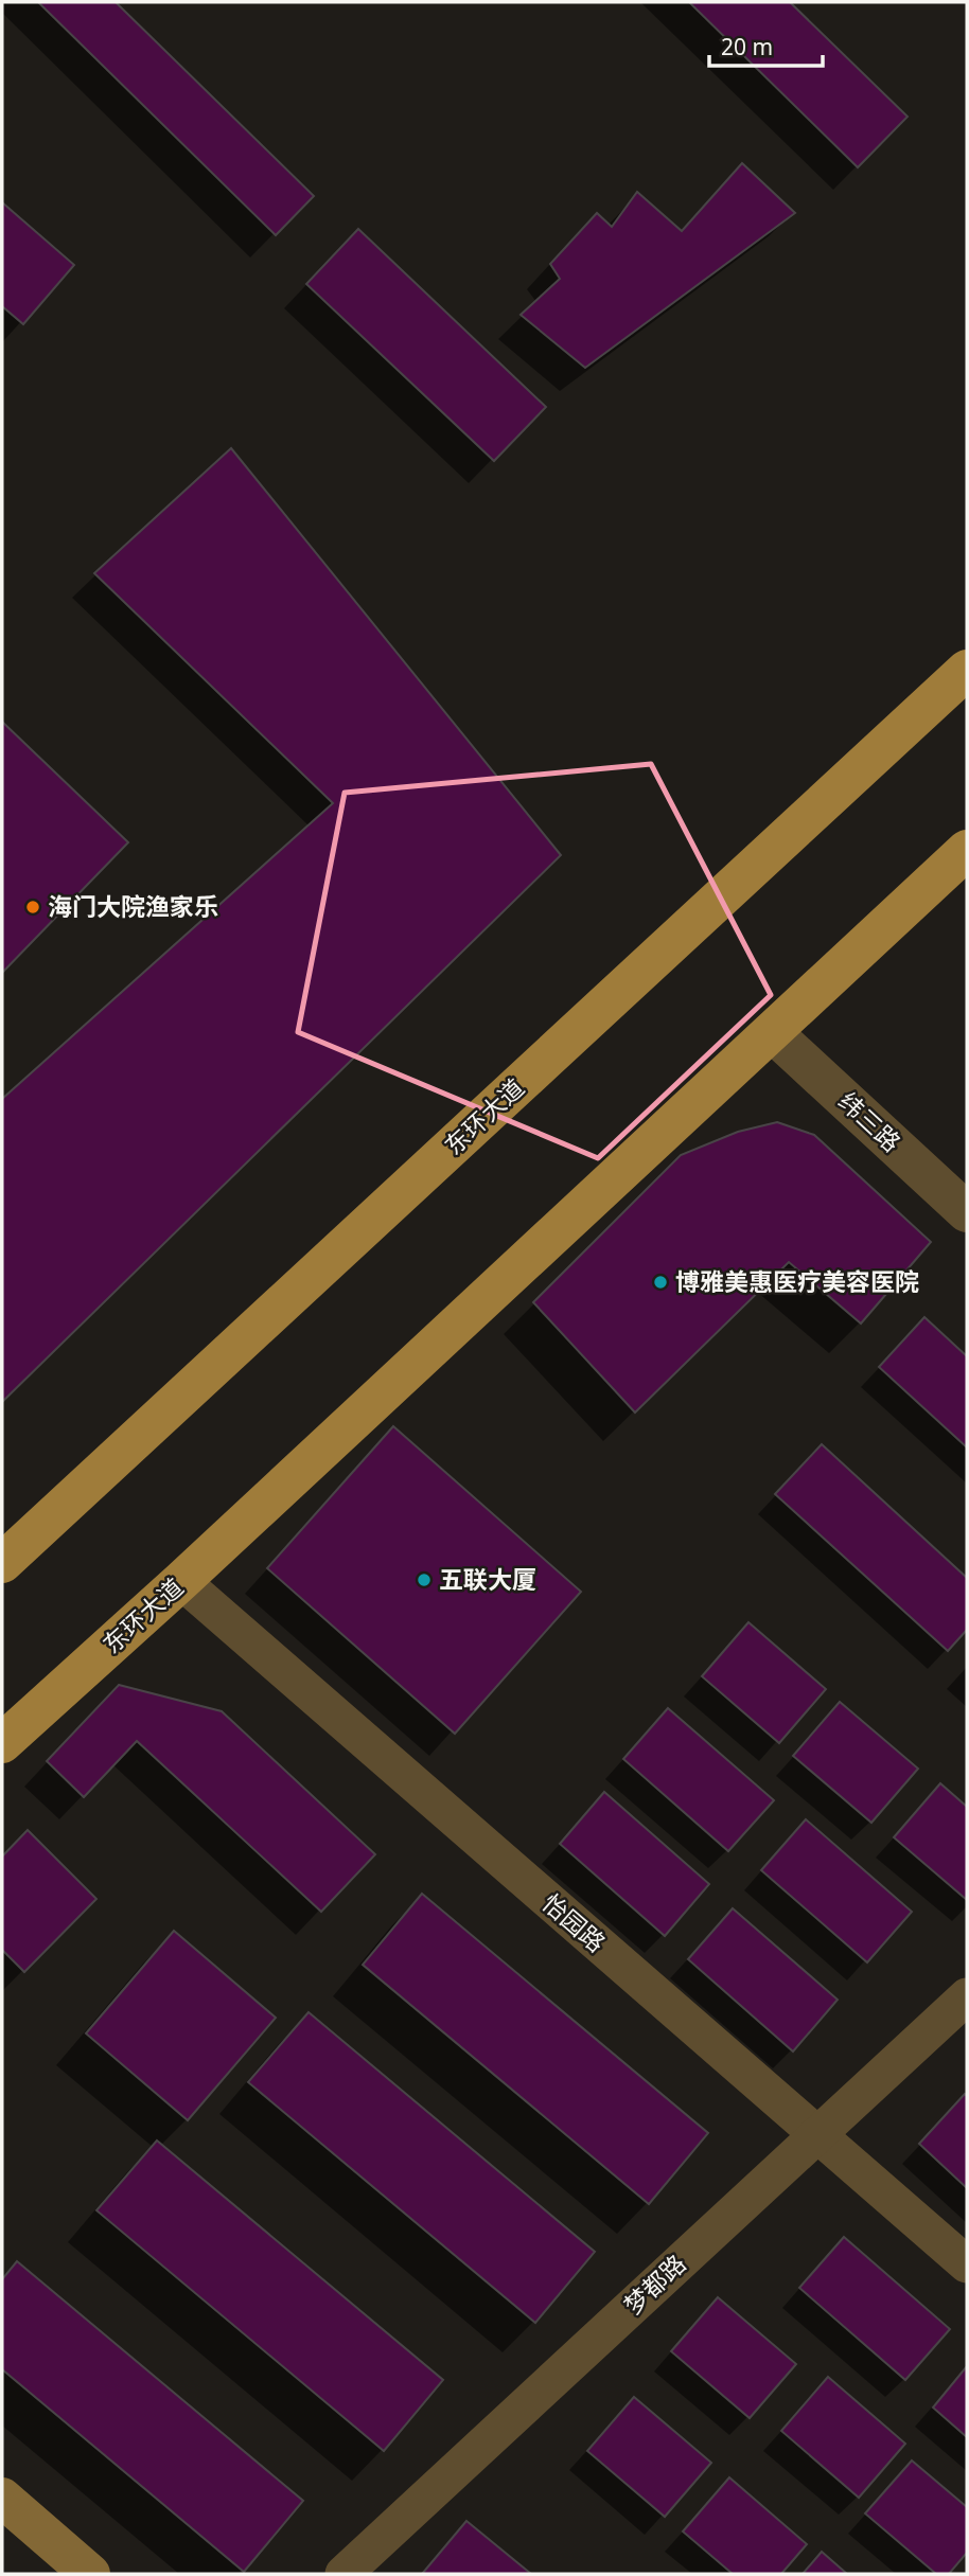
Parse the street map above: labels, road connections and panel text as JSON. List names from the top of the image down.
{
  "streets": {
    "main road": ["东环大道"],
    "street": ["纬三路", "怡园路", "梦都路"]
  },
  "crossings": [
    ["东环大道", "纬三路"],
    ["东环大道", "怡园路"],
    ["怡园路", "梦都路"]
  ],
  "places": ["海门大院渔家乐", "博雅美惠医疗美容医院", "五联大厦"],
  "scale_bar": "20 m"
}
